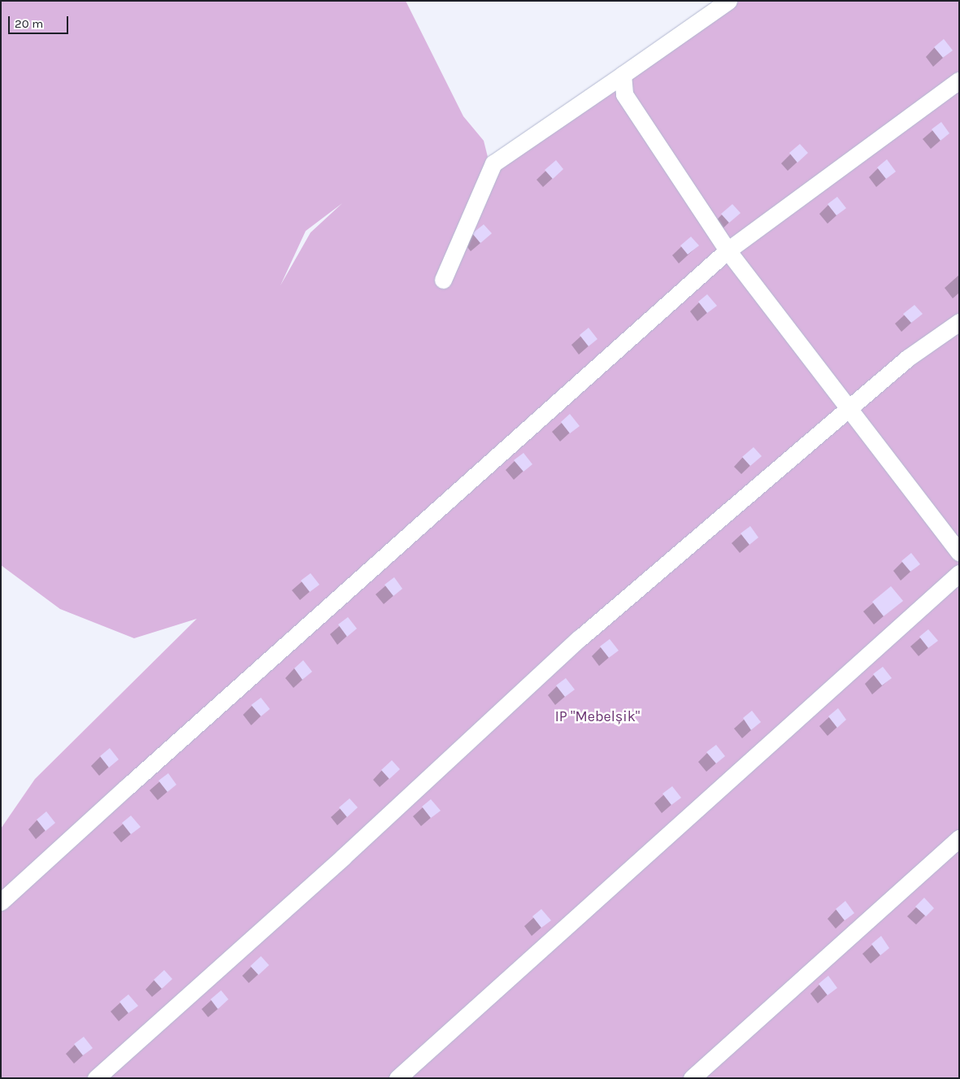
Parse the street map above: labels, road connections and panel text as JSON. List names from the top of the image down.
{
  "parks": ["IP \"Mebelșik\""],
  "scale_bar": "20 m"
}
